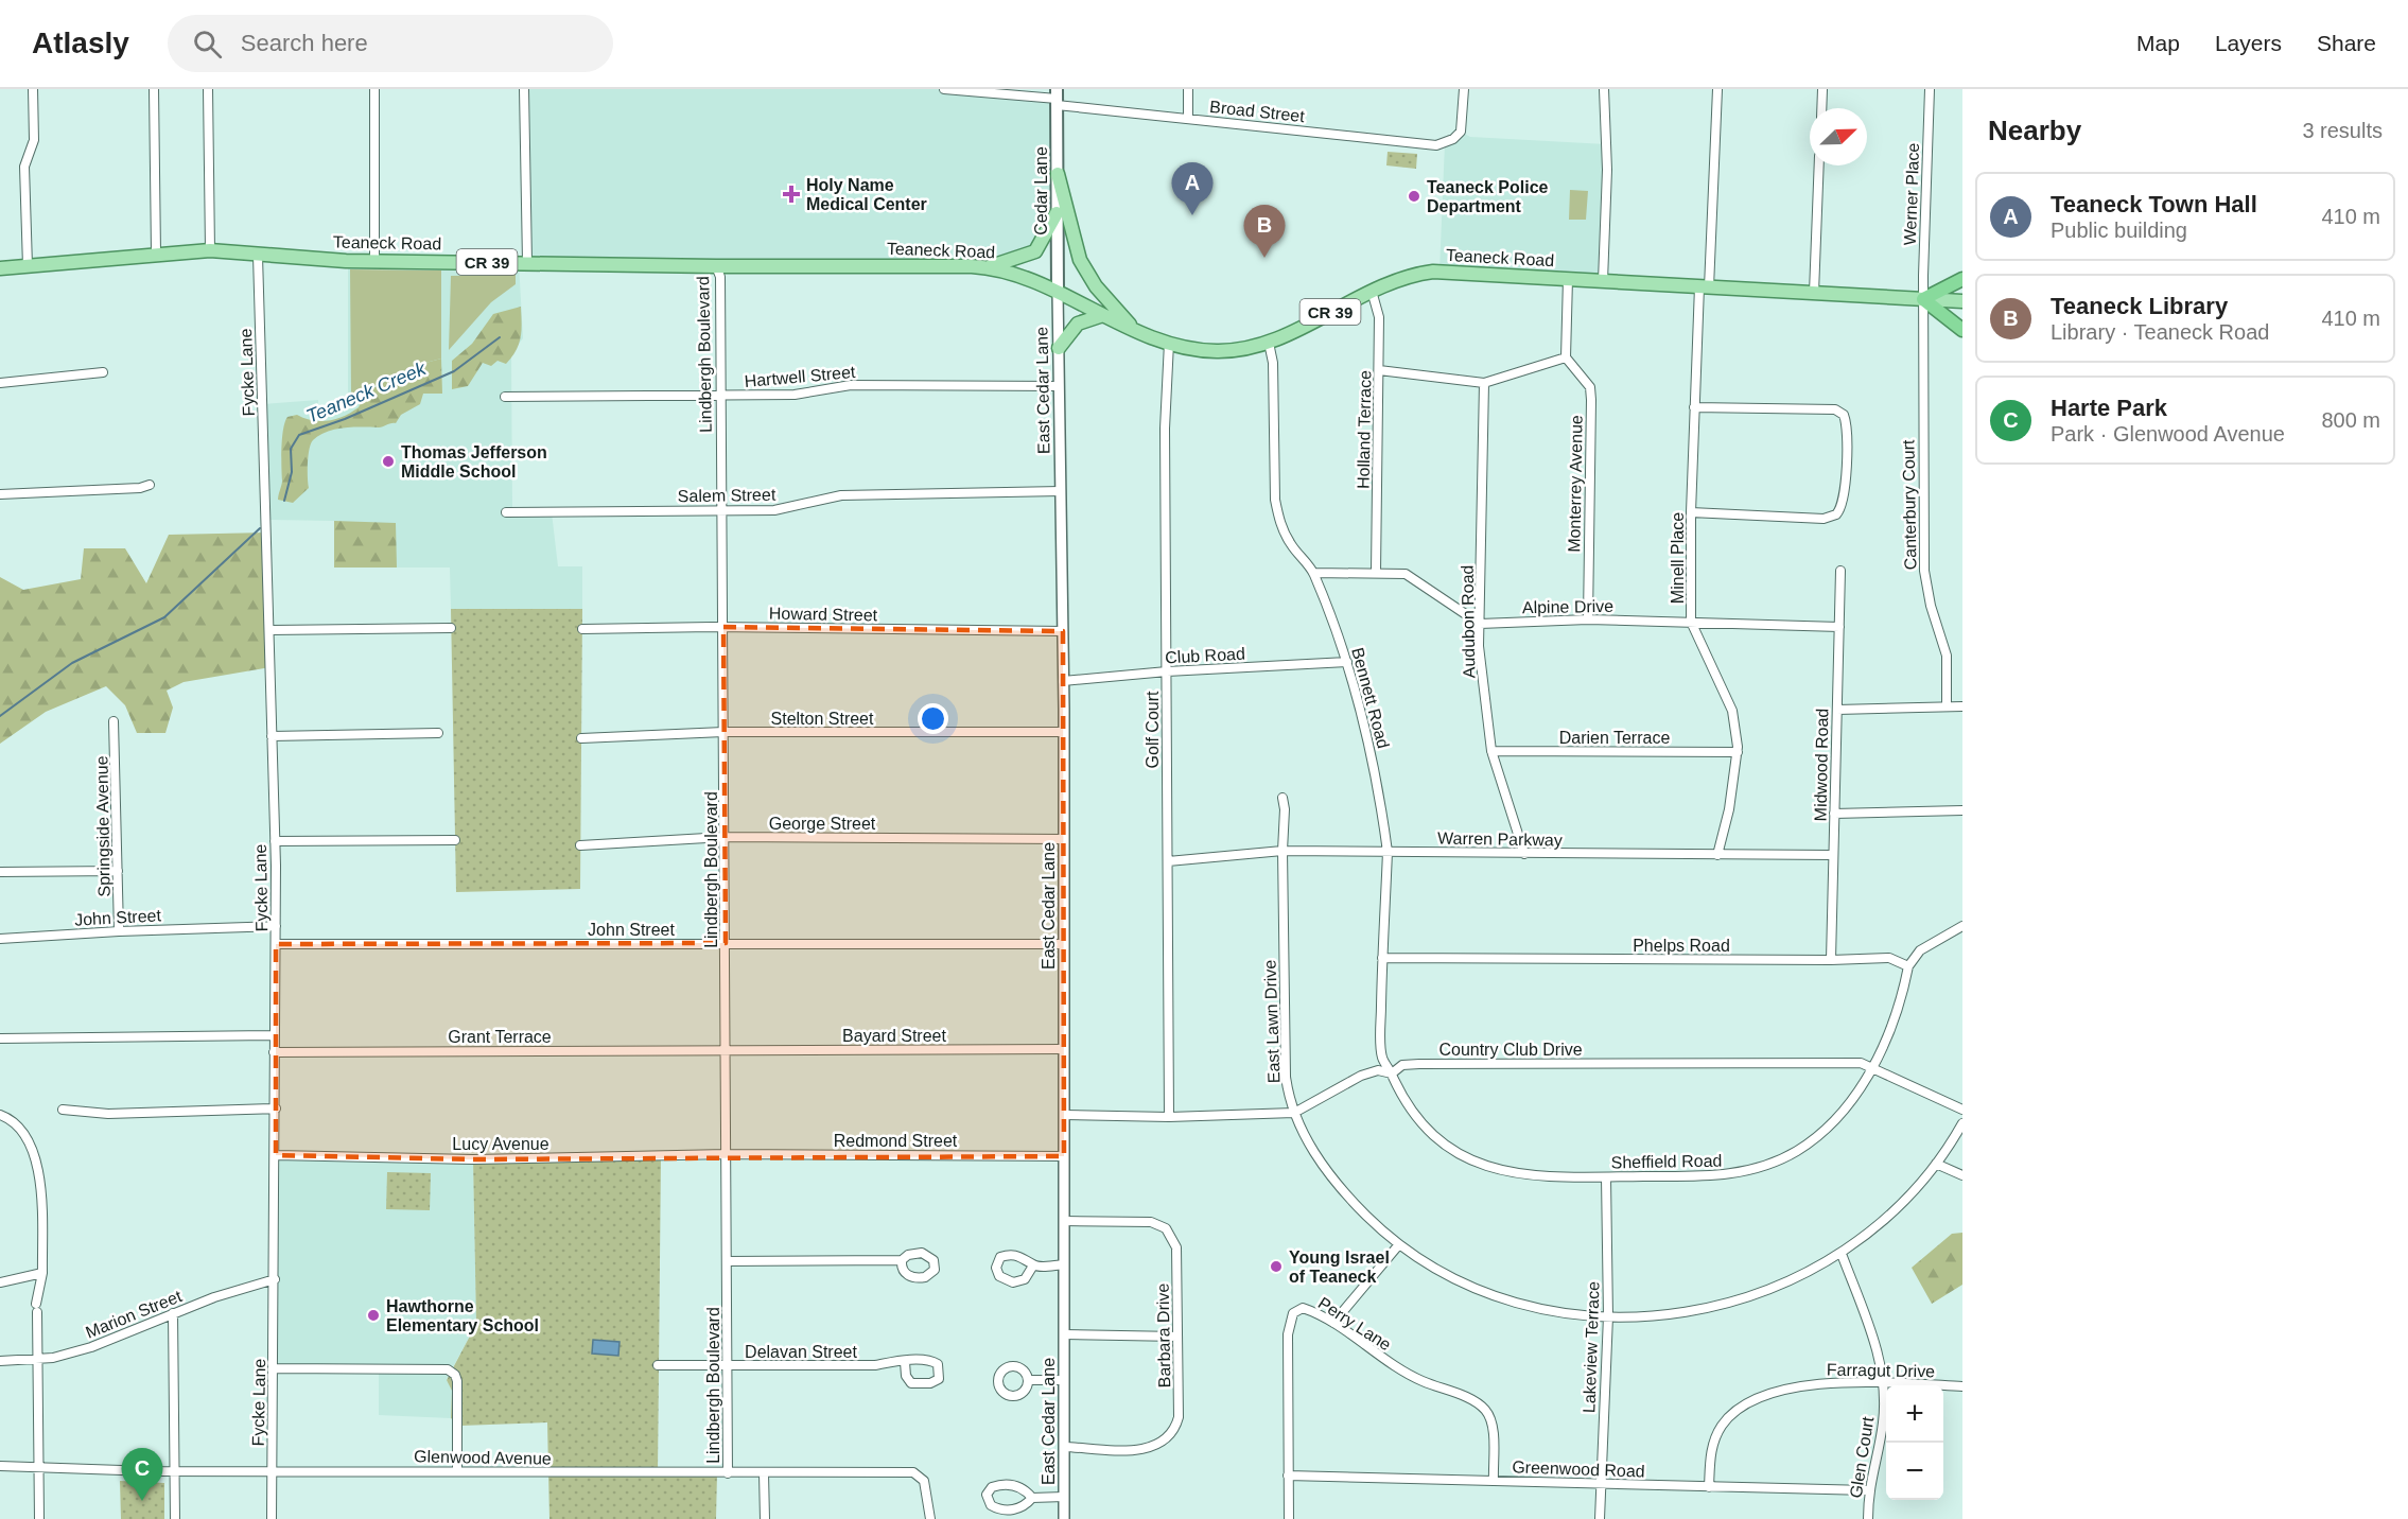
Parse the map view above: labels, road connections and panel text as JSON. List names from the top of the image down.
{
  "streets": {
    "main road": ["Cedar Lane", "Teaneck Road", "CR 39"],
    "street": [
      "Broad Street",
      "Werner Place",
      "Lindbergh Boulevard",
      "Fycke Lane",
      "Hartwell Street",
      "East Cedar Lane",
      "Holland Terrace",
      "Monterrey Avenue",
      "Salem Street",
      "Canterbury Court",
      "Minell Place",
      "Alpine Drive",
      "Howard Street",
      "Audubon Road",
      "Club Road",
      "Bennett Road",
      "Stelton Street",
      "Golf Court",
      "Darien Terrace",
      "Midwood Road",
      "George Street",
      "Springside Avenue",
      "Warren Parkway",
      "John Street",
      "Phelps Road",
      "East Lawn Drive",
      "Bayard Street",
      "Grant Terrace",
      "Country Club Drive",
      "Redmond Street",
      "Lucy Avenue",
      "Sheffield Road",
      "Marion Street",
      "Perry Lane",
      "Barbara Drive",
      "Lakeview Terrace",
      "Delavan Street",
      "Farragut Drive",
      "Glenwood Avenue",
      "Glen Court",
      "Greenwood Road"
    ]
  },
  "crossings": [
    ["Broad Street", "Cedar Lane"],
    ["Cedar Lane", "Teaneck Road"],
    ["Cedar Lane", "East Cedar Lane"],
    ["Werner Place", "Teaneck Road"],
    ["Werner Place", "Canterbury Court"],
    ["Teaneck Road", "Lindbergh Boulevard"],
    ["Teaneck Road", "Fycke Lane"],
    ["Teaneck Road", "East Cedar Lane"],
    ["Teaneck Road", "Holland Terrace"],
    ["Teaneck Road", "Canterbury Court"],
    ["Teaneck Road", "Minell Place"],
    ["Teaneck Road", "Bennett Road"],
    ["Teaneck Road", "Golf Court"],
    ["Lindbergh Boulevard", "Hartwell Street"],
    ["Lindbergh Boulevard", "Salem Street"],
    ["Lindbergh Boulevard", "Howard Street"],
    ["Lindbergh Boulevard", "Stelton Street"],
    ["Lindbergh Boulevard", "George Street"],
    ["Lindbergh Boulevard", "John Street"],
    ["Lindbergh Boulevard", "Bayard Street"],
    ["Lindbergh Boulevard", "Grant Terrace"],
    ["Lindbergh Boulevard", "Redmond Street"],
    ["Lindbergh Boulevard", "Lucy Avenue"],
    ["Lindbergh Boulevard", "Delavan Street"],
    ["Lindbergh Boulevard", "Glenwood Avenue"],
    ["Fycke Lane", "John Street"],
    ["Fycke Lane", "Grant Terrace"],
    ["Fycke Lane", "Lucy Avenue"],
    ["Fycke Lane", "Marion Street"],
    ["Fycke Lane", "Glenwood Avenue"],
    ["Hartwell Street", "East Cedar Lane"],
    ["East Cedar Lane", "Salem Street"],
    ["East Cedar Lane", "Howard Street"],
    ["East Cedar Lane", "Club Road"],
    ["East Cedar Lane", "Stelton Street"],
    ["East Cedar Lane", "George Street"],
    ["East Cedar Lane", "John Street"],
    ["East Cedar Lane", "Bayard Street"],
    ["East Cedar Lane", "Country Club Drive"],
    ["East Cedar Lane", "Redmond Street"],
    ["East Cedar Lane", "Barbara Drive"],
    ["Monterrey Avenue", "Alpine Drive"],
    ["Minell Place", "Alpine Drive"],
    ["Minell Place", "Darien Terrace"],
    ["Minell Place", "Warren Parkway"],
    ["Alpine Drive", "Audubon Road"],
    ["Alpine Drive", "Midwood Road"],
    ["Audubon Road", "Darien Terrace"],
    ["Audubon Road", "Warren Parkway"],
    ["Club Road", "Bennett Road"],
    ["Club Road", "Golf Court"],
    ["Bennett Road", "Warren Parkway"],
    ["Bennett Road", "Phelps Road"],
    ["Bennett Road", "Country Club Drive"],
    ["Bennett Road", "Sheffield Road"],
    ["Golf Court", "Warren Parkway"],
    ["Golf Court", "Country Club Drive"],
    ["Midwood Road", "Warren Parkway"],
    ["Midwood Road", "Phelps Road"],
    ["Springside Avenue", "John Street"],
    ["Warren Parkway", "East Lawn Drive"],
    ["Phelps Road", "Sheffield Road"],
    ["East Lawn Drive", "Country Club Drive"],
    ["East Lawn Drive", "Lakeview Terrace"],
    ["East Lawn Drive", "Glen Court"],
    ["Bayard Street", "Grant Terrace"],
    ["Country Club Drive", "Sheffield Road"],
    ["Redmond Street", "Lucy Avenue"],
    ["Sheffield Road", "Lakeview Terrace"],
    ["Perry Lane", "Greenwood Road"],
    ["Lakeview Terrace", "Greenwood Road"],
    ["Farragut Drive", "Glen Court"],
    ["Farragut Drive", "Greenwood Road"],
    ["Glen Court", "Greenwood Road"]
  ],
  "water": ["Teaneck Creek"],
  "places": {
    "health": ["Holy Name Medical Center"],
    "other": [
      "Teaneck Police Department",
      "Thomas Jefferson Middle School",
      "Young Israel of Teaneck",
      "Hawthorne Elementary School"
    ]
  },
  "north": "top right",
  "page": {
    "header": "Atlasly",
    "search": "Search here",
    "nav": ["Map", "Layers", "Share"],
    "heading": ["Nearby", "3 results"],
    "pins": ["A", "B", "C"],
    "list": [
      {
        "mark": "A",
        "name": "Teaneck Town Hall",
        "note": "Public building",
        "value": "410 m"
      },
      {
        "mark": "B",
        "name": "Teaneck Library",
        "note": "Library · Teaneck Road",
        "value": "410 m"
      },
      {
        "mark": "C",
        "name": "Harte Park",
        "note": "Park · Glenwood Avenue",
        "value": "800 m"
      }
    ],
    "map_buttons": ["+", "−"]
  }
}
